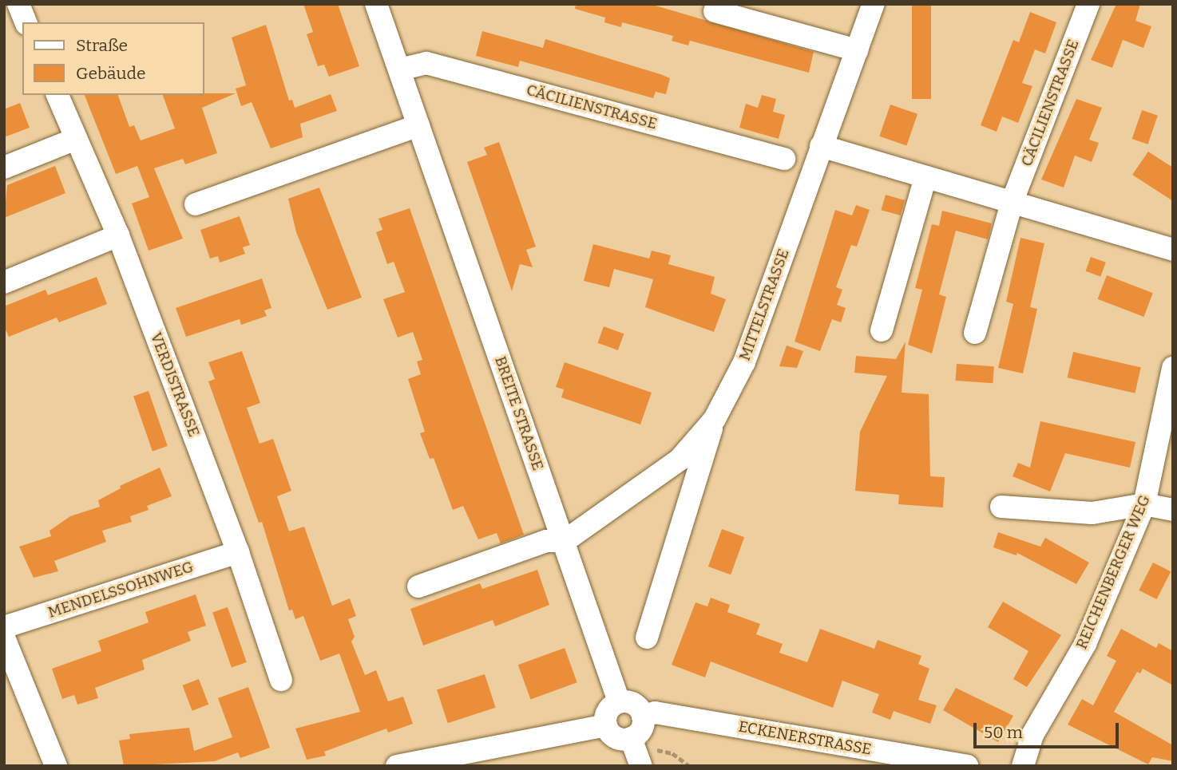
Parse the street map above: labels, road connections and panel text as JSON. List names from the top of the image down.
{
  "streets": {
    "street": [
      "CÄCILIENSTRASSE",
      "MITTELSTRASSE",
      "VERDISTRASSE",
      "BREITE STRASSE",
      "REICHENBERGER WEG",
      "MENDELSSOHNWEG",
      "ECKENERSTRASSE"
    ]
  },
  "crossings": [
    ["CÄCILIENSTRASSE", "BREITE STRASSE"],
    ["MITTELSTRASSE", "BREITE STRASSE"],
    ["VERDISTRASSE", "MENDELSSOHNWEG"]
  ],
  "legend": ["Straße", "Gebäude"],
  "scale_bar": "50 m"
}
